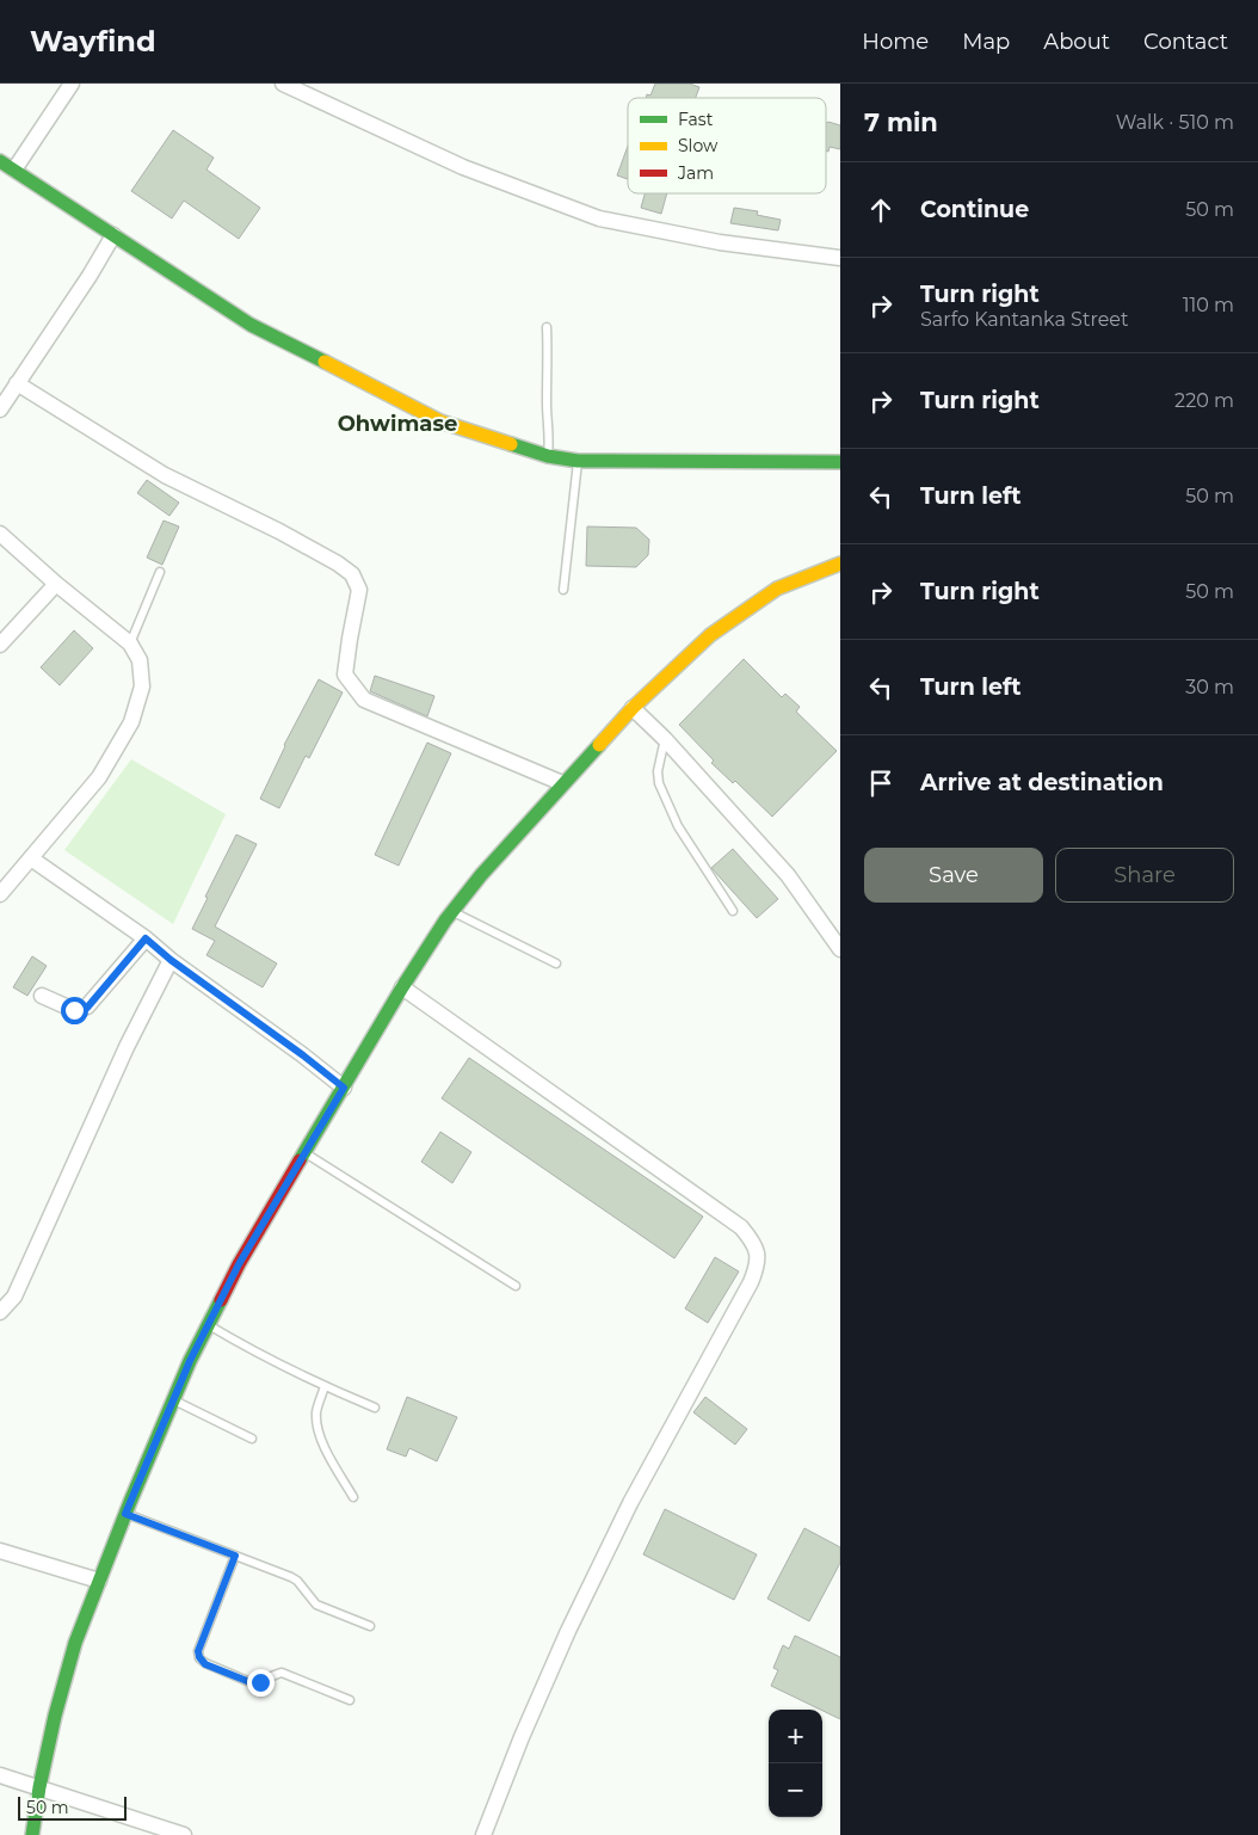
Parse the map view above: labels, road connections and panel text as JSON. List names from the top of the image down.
{
  "districts": ["Ohwimase"],
  "legend": ["Fast", "Slow", "Jam"],
  "scale_bar": "50 m",
  "page": {
    "header": "Wayfind",
    "nav": [
      "Home",
      "Map",
      "About",
      "Contact"
    ],
    "heading": ["7 min", "Walk · 510 m"],
    "list": [
      ["Continue", "50 m"],
      ["Turn right", "Sarfo Kantanka Street", "110 m"],
      ["Turn right", "220 m"],
      ["Turn left", "50 m"],
      ["Turn right", "50 m"],
      ["Turn left", "30 m"],
      "Arrive at destination"
    ],
    "buttons": ["Save", "Share"],
    "map_buttons": ["+", "−"],
    "scale": "50 m"
  }
}
